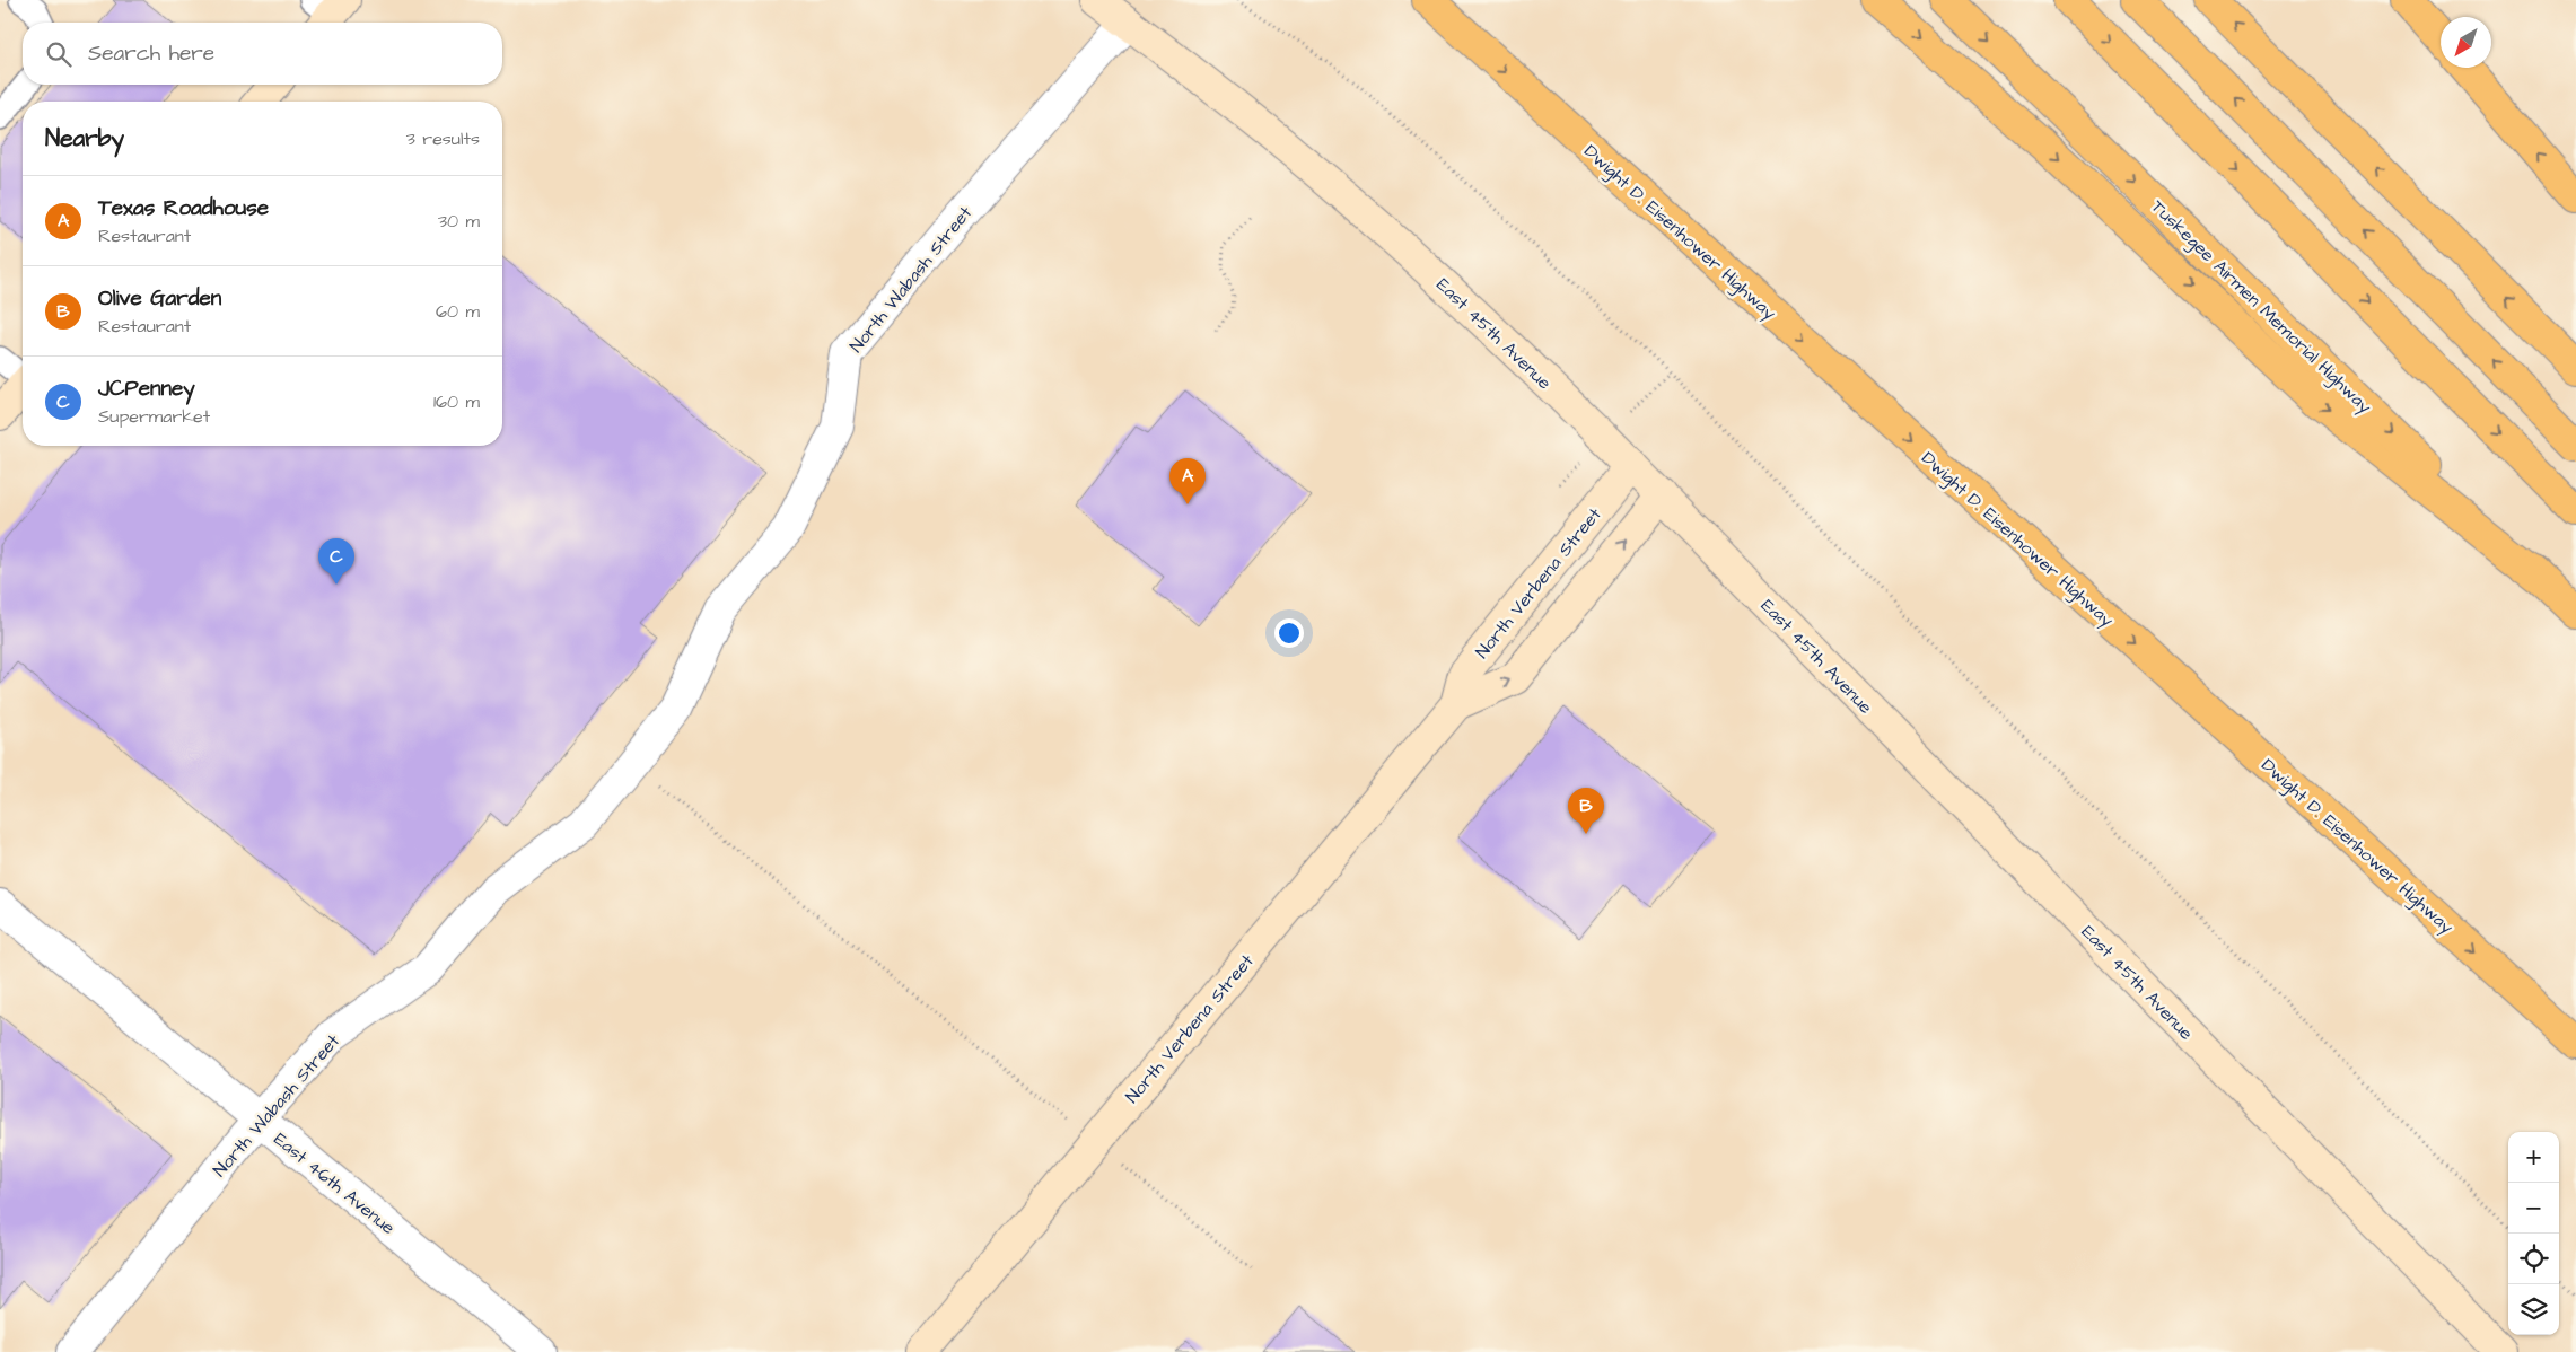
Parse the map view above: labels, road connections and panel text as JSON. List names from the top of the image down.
{
  "streets": {
    "highway": ["Dwight D. Eisenhower Highway", "Tuskegee Airmen Memorial Highway"],
    "street": [
      "North Wabash Street",
      "East 45th Avenue",
      "North Verbena Street",
      "East 46th Avenue"
    ]
  },
  "crossings": [
    ["North Wabash Street", "East 45th Avenue"],
    ["North Wabash Street", "East 46th Avenue"],
    ["East 45th Avenue", "North Verbena Street"]
  ],
  "one_way": ["Dwight D. Eisenhower Highway"],
  "north": "bottom left",
  "page": {
    "search": "Search here",
    "heading": ["Nearby", "3 results"],
    "list": [
      {
        "mark": "A",
        "name": "Texas Roadhouse",
        "note": "Restaurant",
        "value": "30 m"
      },
      {
        "mark": "B",
        "name": "Olive Garden",
        "note": "Restaurant",
        "value": "60 m"
      },
      {
        "mark": "C",
        "name": "JCPenney",
        "note": "Supermarket",
        "value": "160 m"
      }
    ],
    "pins": ["A", "C", "B"],
    "map_buttons": ["+", "−"]
  }
}
